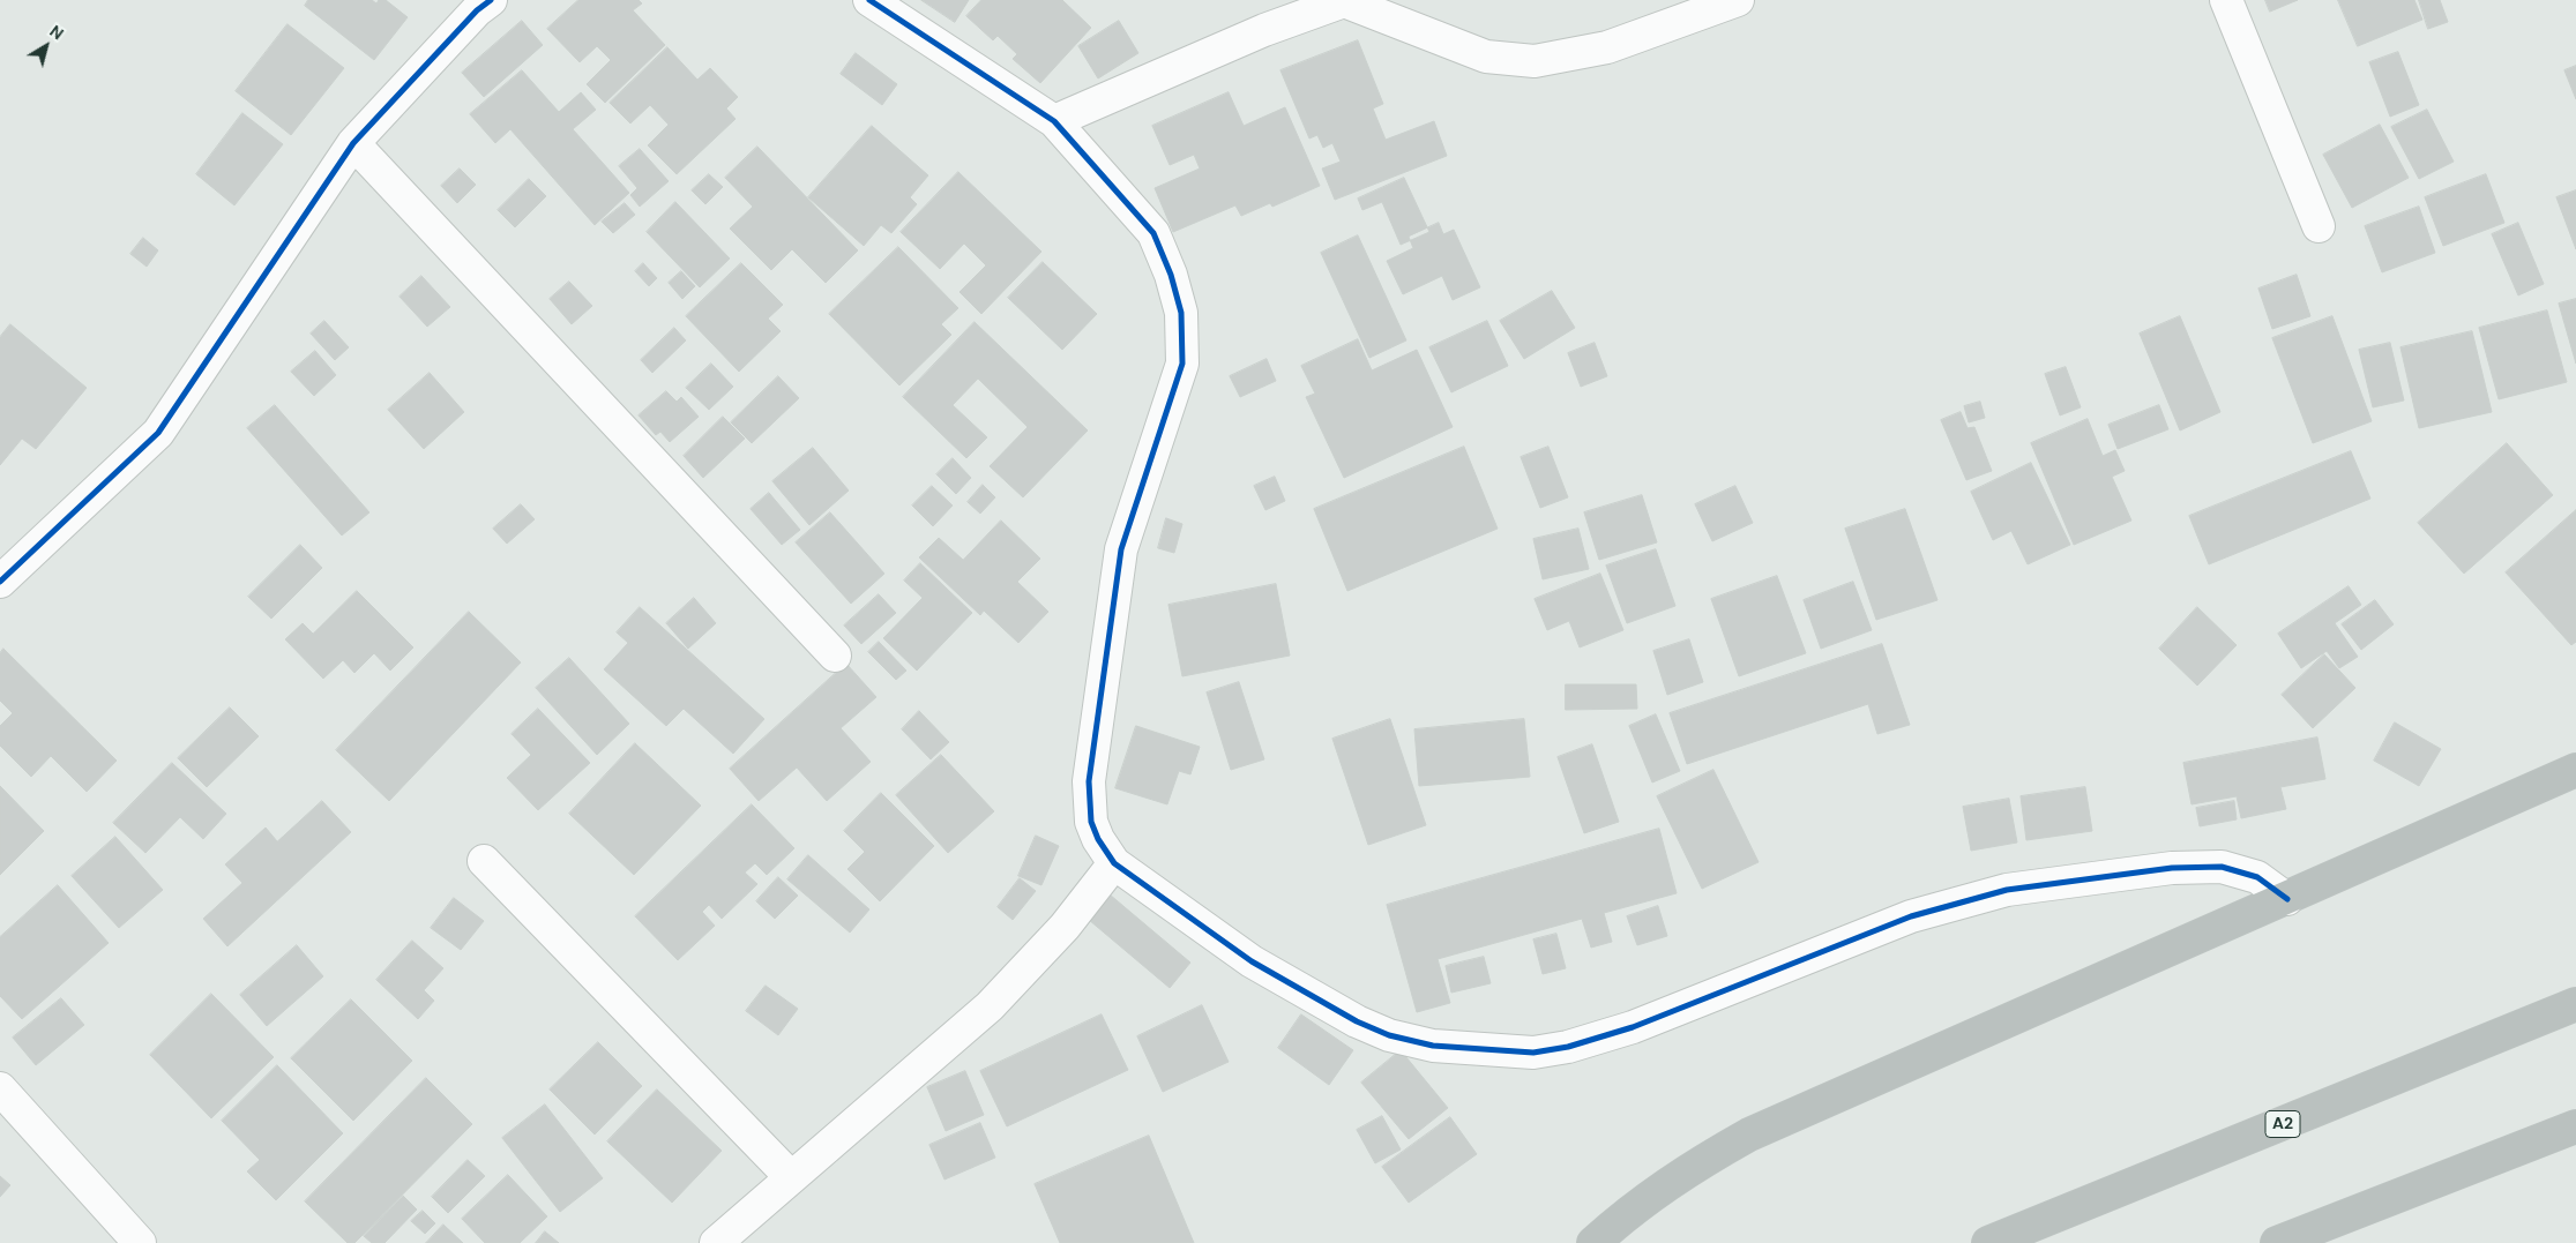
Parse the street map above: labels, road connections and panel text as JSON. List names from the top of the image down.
{
  "streets": {
    "highway": ["A2"]
  },
  "north": "top right"
}
